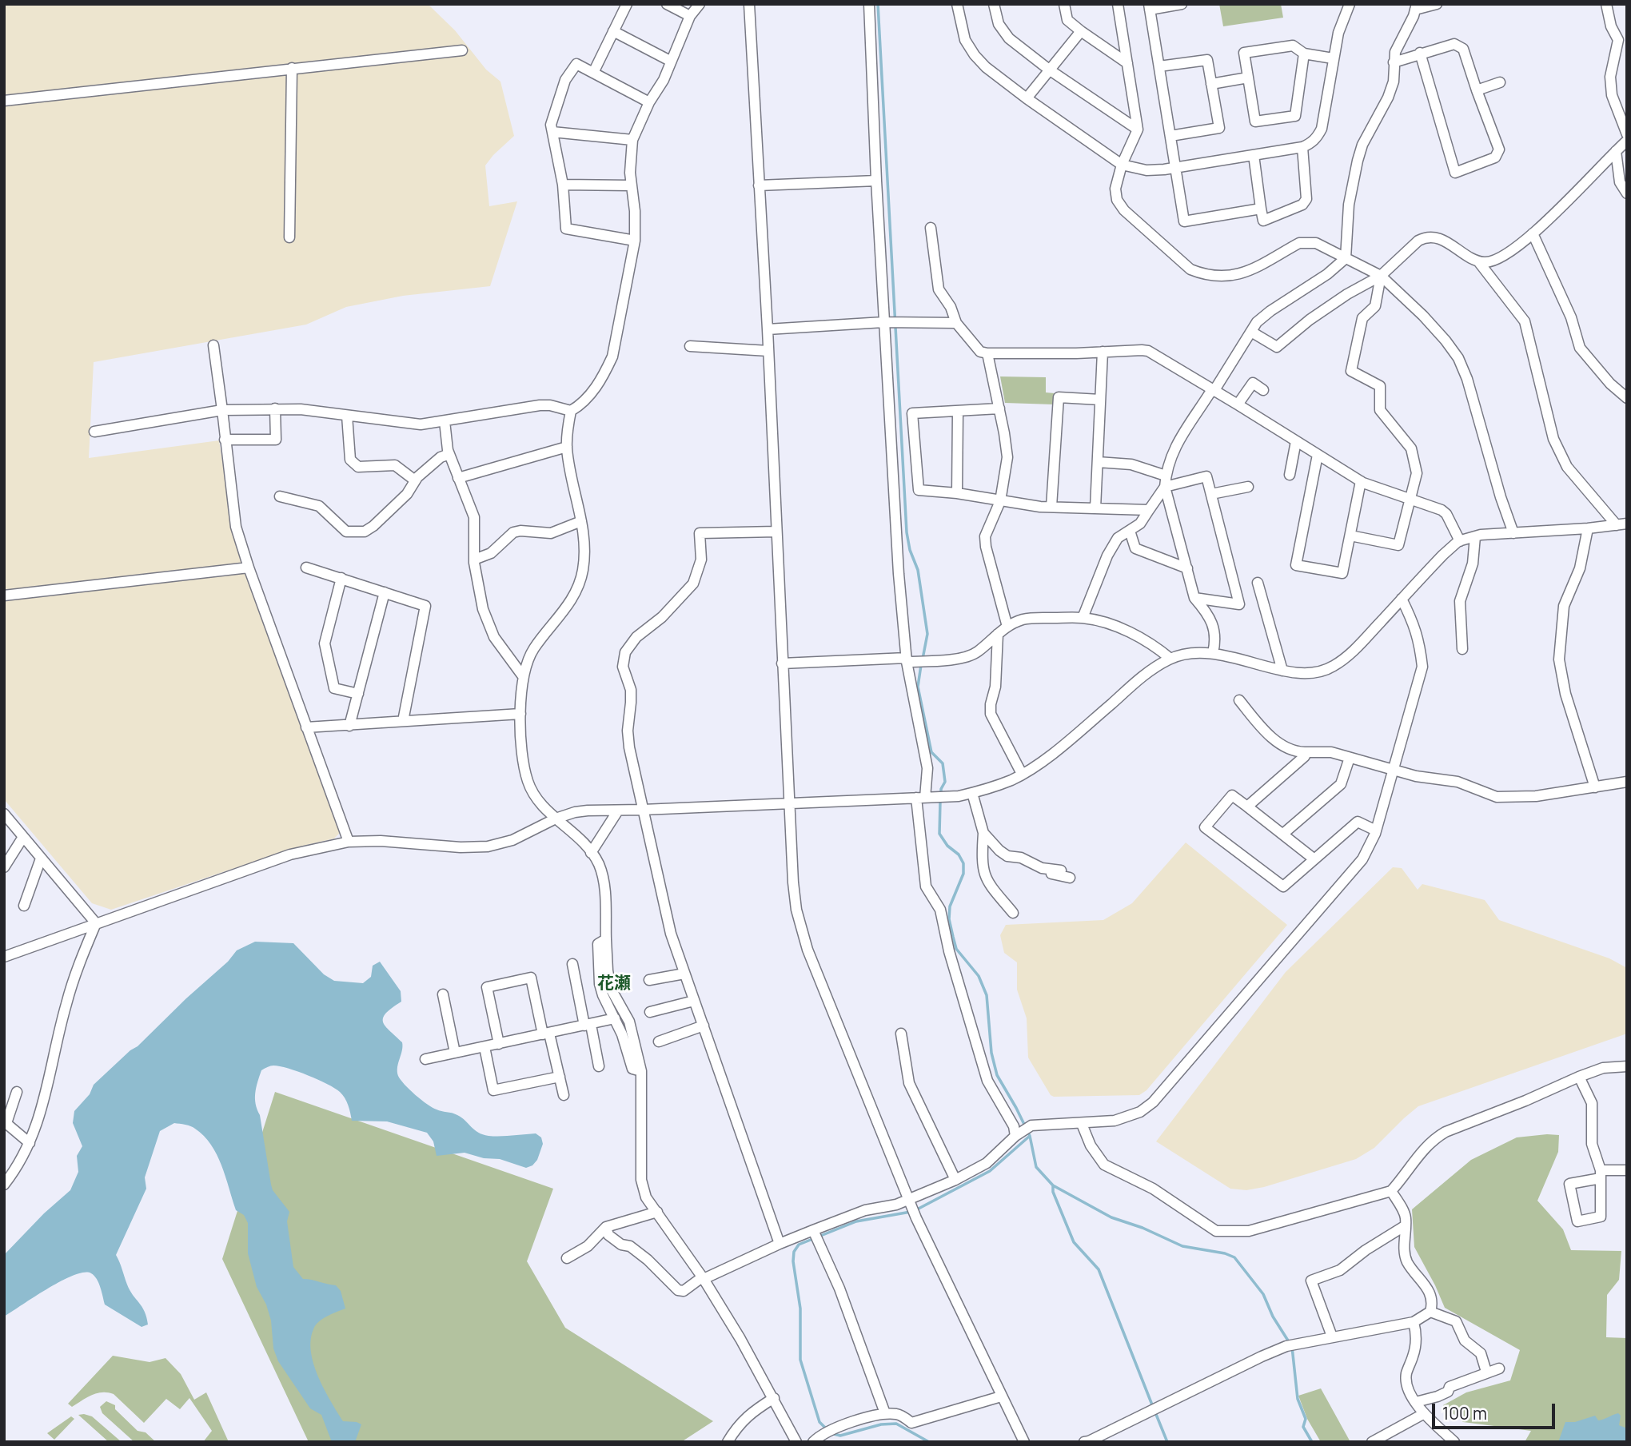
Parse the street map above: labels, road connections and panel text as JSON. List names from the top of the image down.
{
  "districts": ["花瀬"],
  "scale_bar": "100 m"
}
